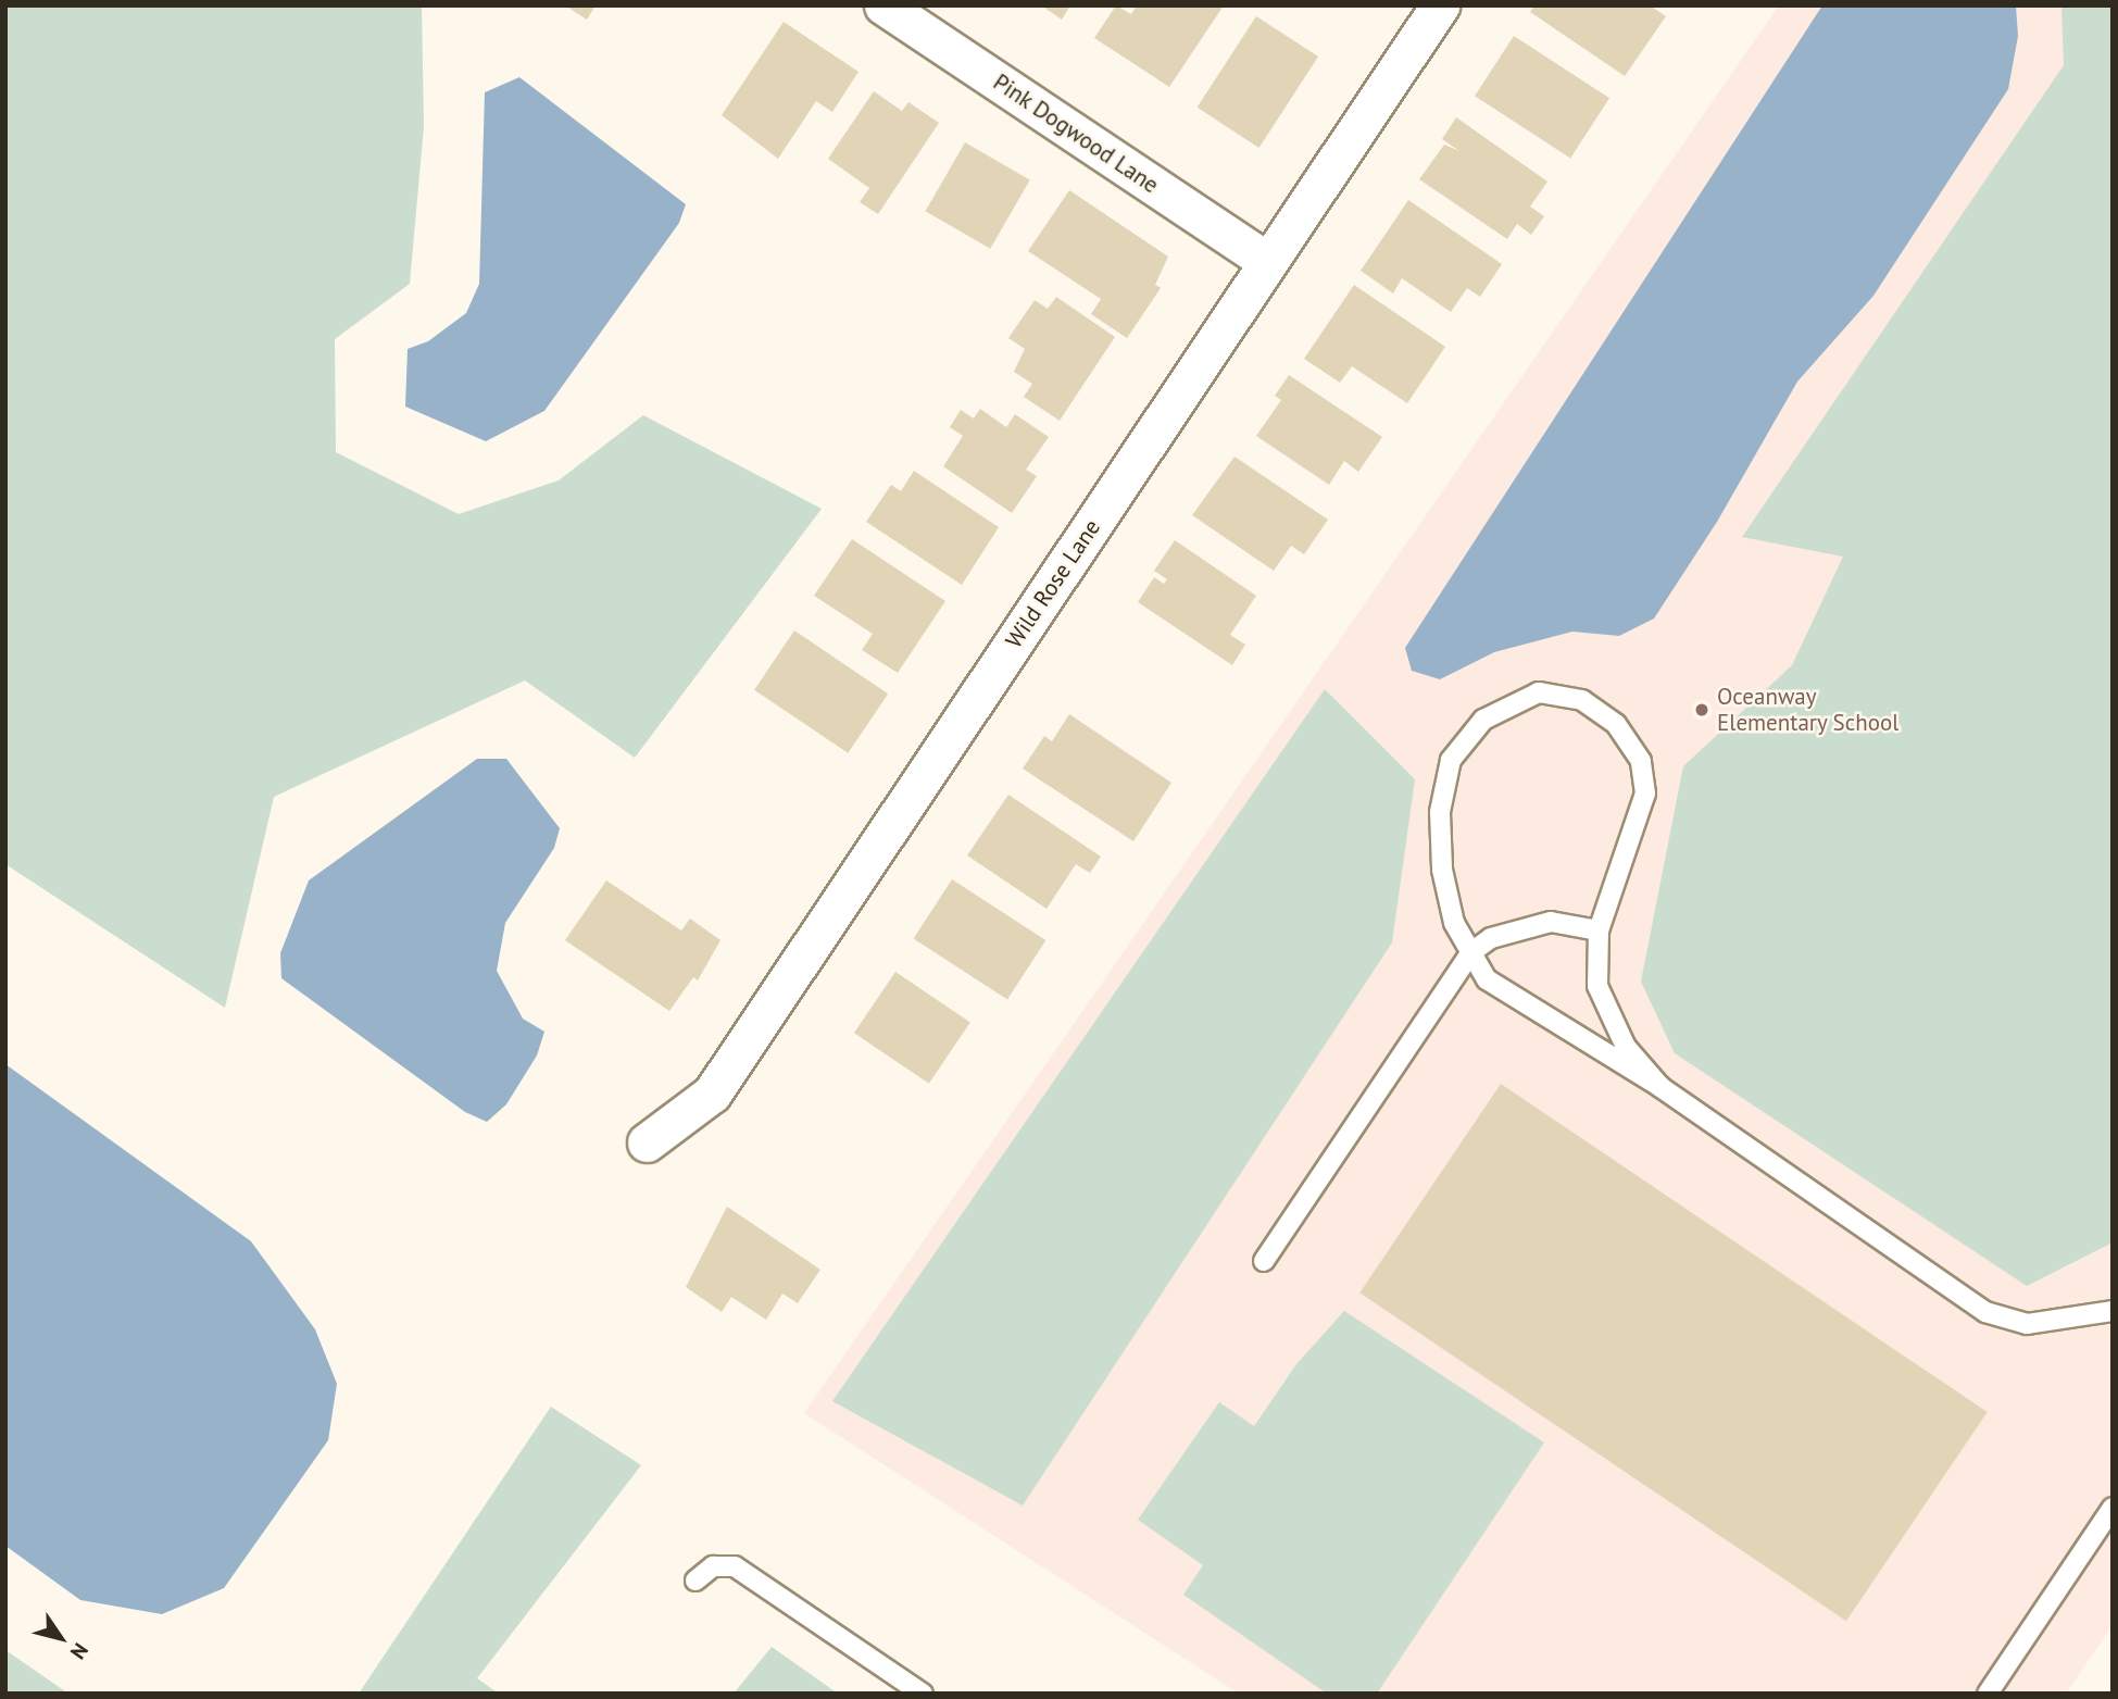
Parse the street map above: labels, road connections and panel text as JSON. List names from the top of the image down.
{
  "streets": {
    "street": ["Pink Dogwood Lane", "Wild Rose Lane"]
  },
  "crossings": [
    ["Pink Dogwood Lane", "Wild Rose Lane"]
  ],
  "places": ["Oceanway Elementary School"],
  "north": "bottom right"
}
